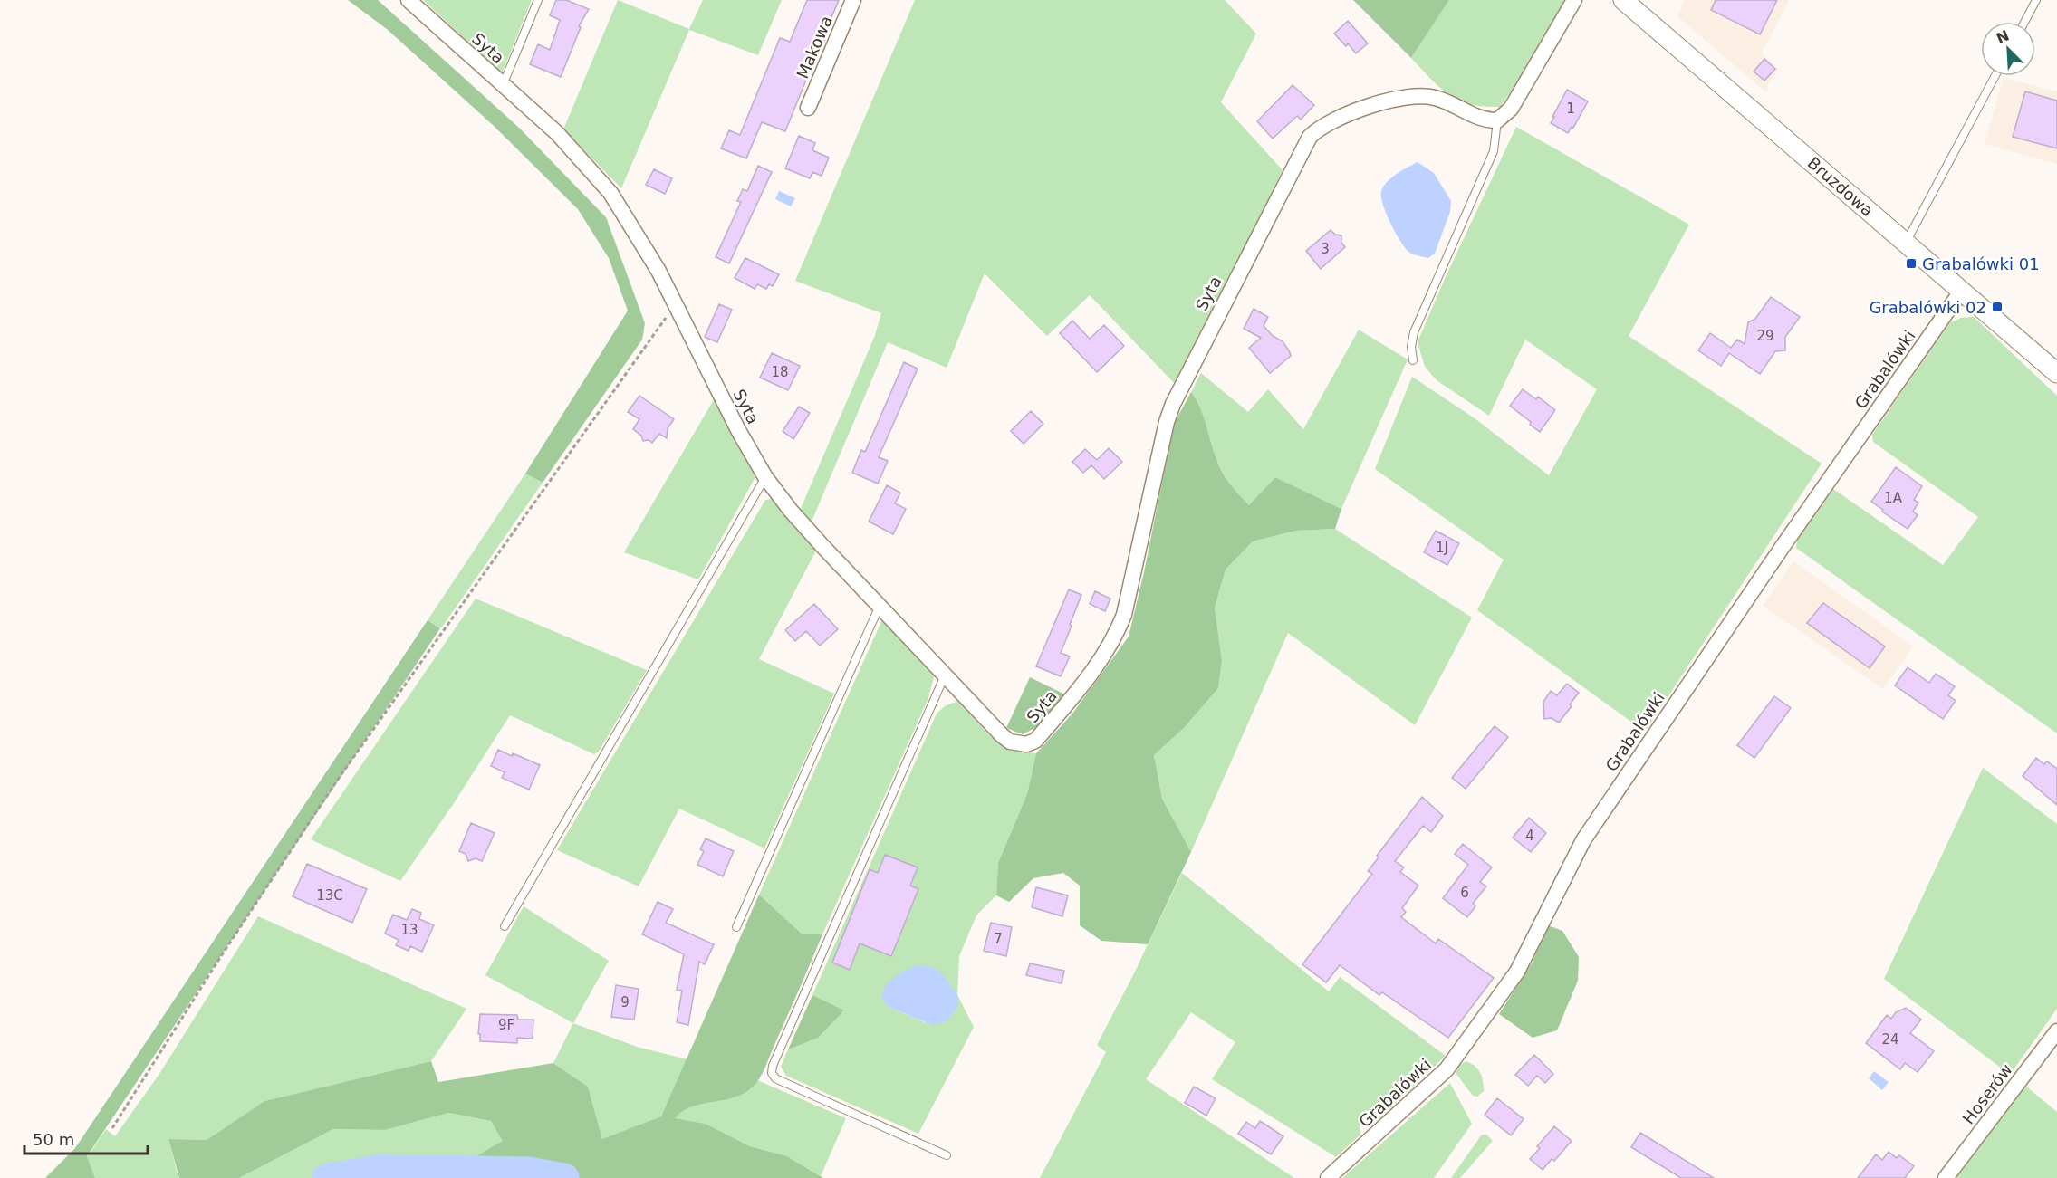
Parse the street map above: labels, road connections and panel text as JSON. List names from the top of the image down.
{
  "streets": {
    "street": [
      "Makowa",
      "Syta",
      "Bruzdowa",
      "Grabalówki",
      "Hoserów"
    ]
  },
  "crossings": [
    ["Bruzdowa", "Grabalówki"]
  ],
  "places": {
    "transit": ["Grabalówki 01", "Grabalówki 02"]
  },
  "house_numbers": [
    "1",
    "3",
    "29",
    "18",
    "1A",
    "1J",
    "4",
    "6",
    "13C",
    "13",
    "7",
    "9",
    "9F",
    "24"
  ],
  "scale_bar": "50 m",
  "north": "top left"
}
